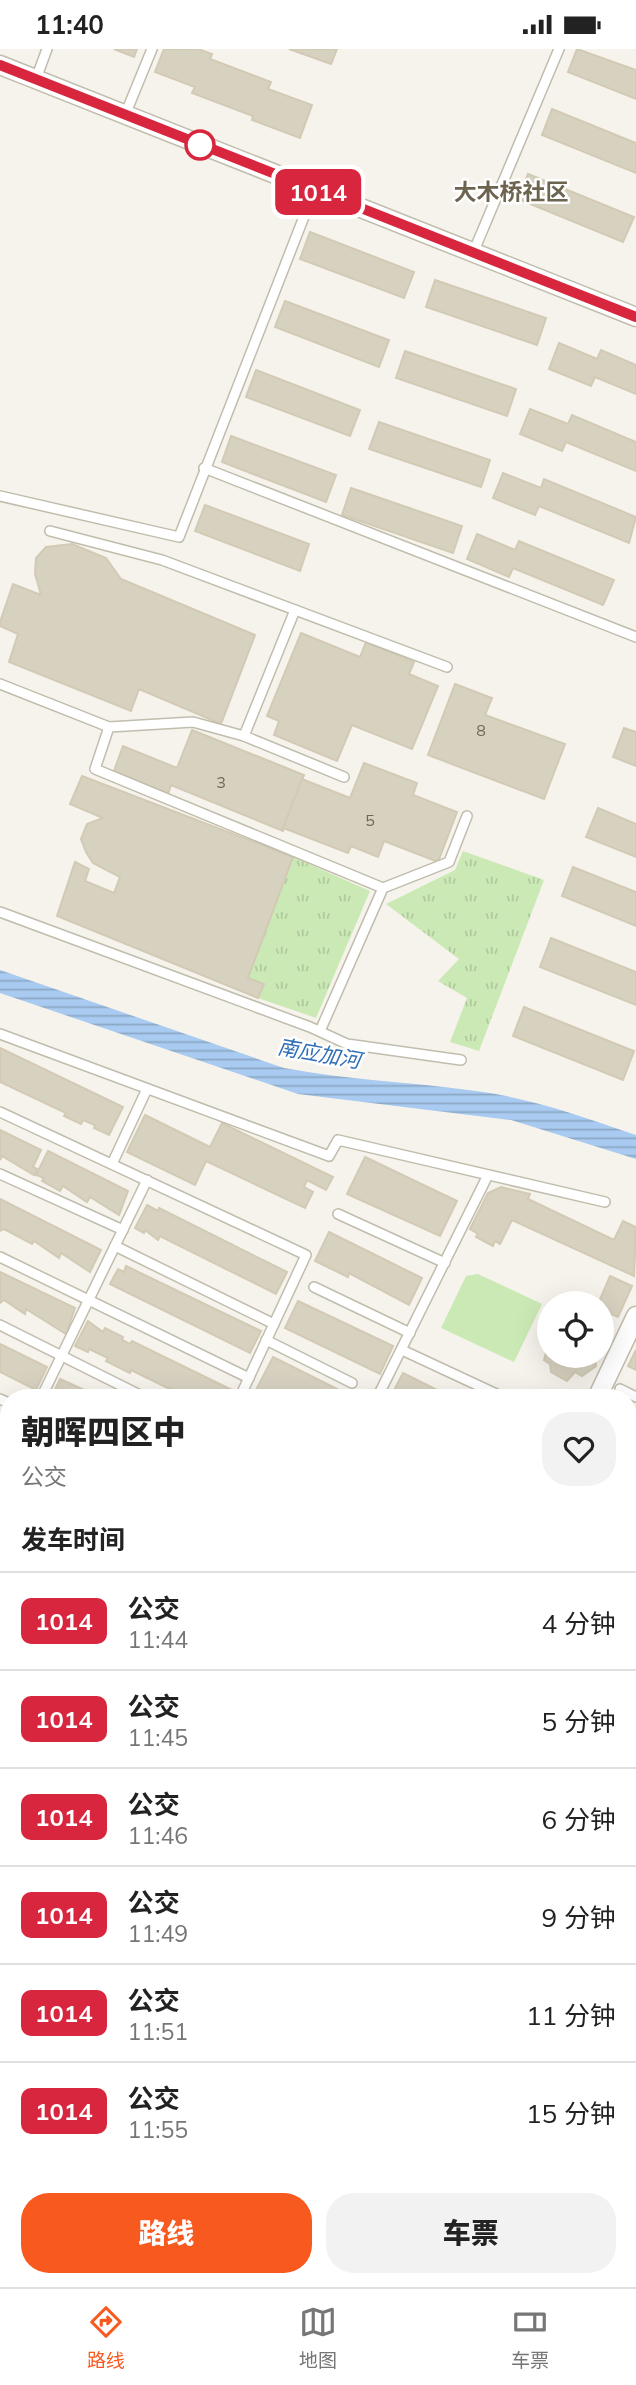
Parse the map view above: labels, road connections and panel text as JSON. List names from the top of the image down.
{
  "districts": ["大木桥社区"],
  "water": ["南应加河"],
  "lines": ["bus line 1014"],
  "house_numbers": ["8", "3", "5"],
  "page": {
    "status": "11:40",
    "on_map": "1014",
    "heading": [
      ["朝晖四区中", "公交"],
      "发车时间"
    ],
    "list": [
      {
        "mark": "1014",
        "name": "公交",
        "note": "11:44",
        "value": "4 分钟"
      },
      {
        "mark": "1014",
        "name": "公交",
        "note": "11:45",
        "value": "5 分钟"
      },
      {
        "mark": "1014",
        "name": "公交",
        "note": "11:46",
        "value": "6 分钟"
      },
      {
        "mark": "1014",
        "name": "公交",
        "note": "11:49",
        "value": "9 分钟"
      },
      {
        "mark": "1014",
        "name": "公交",
        "note": "11:51",
        "value": "11 分钟"
      },
      {
        "mark": "1014",
        "name": "公交",
        "note": "11:55",
        "value": "15 分钟"
      }
    ],
    "buttons": ["路线", "车票"],
    "tabs": ["路线", "地图", "车票"]
  }
}
